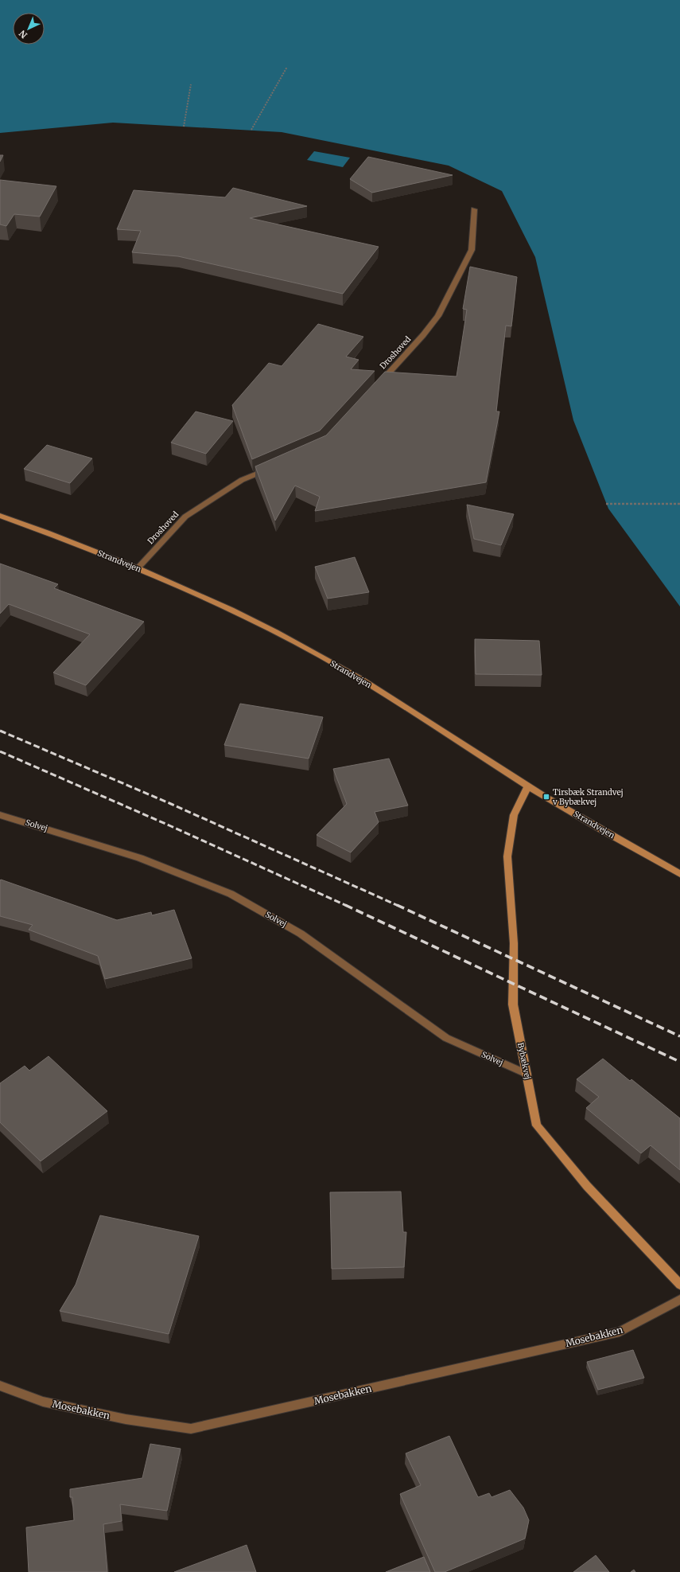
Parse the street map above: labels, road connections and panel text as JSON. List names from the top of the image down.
{
  "streets": {
    "street": [
      "Droshoved",
      "Strandvejen",
      "Solvej",
      "Bybækvej",
      "Mosebakken"
    ]
  },
  "crossings": [
    ["Droshoved", "Strandvejen"],
    ["Strandvejen", "Bybækvej"],
    ["Solvej", "Bybækvej"]
  ],
  "places": {
    "transit": ["Tirsbæk Strandvej v Bybækvej"]
  },
  "north": "bottom left"
}
